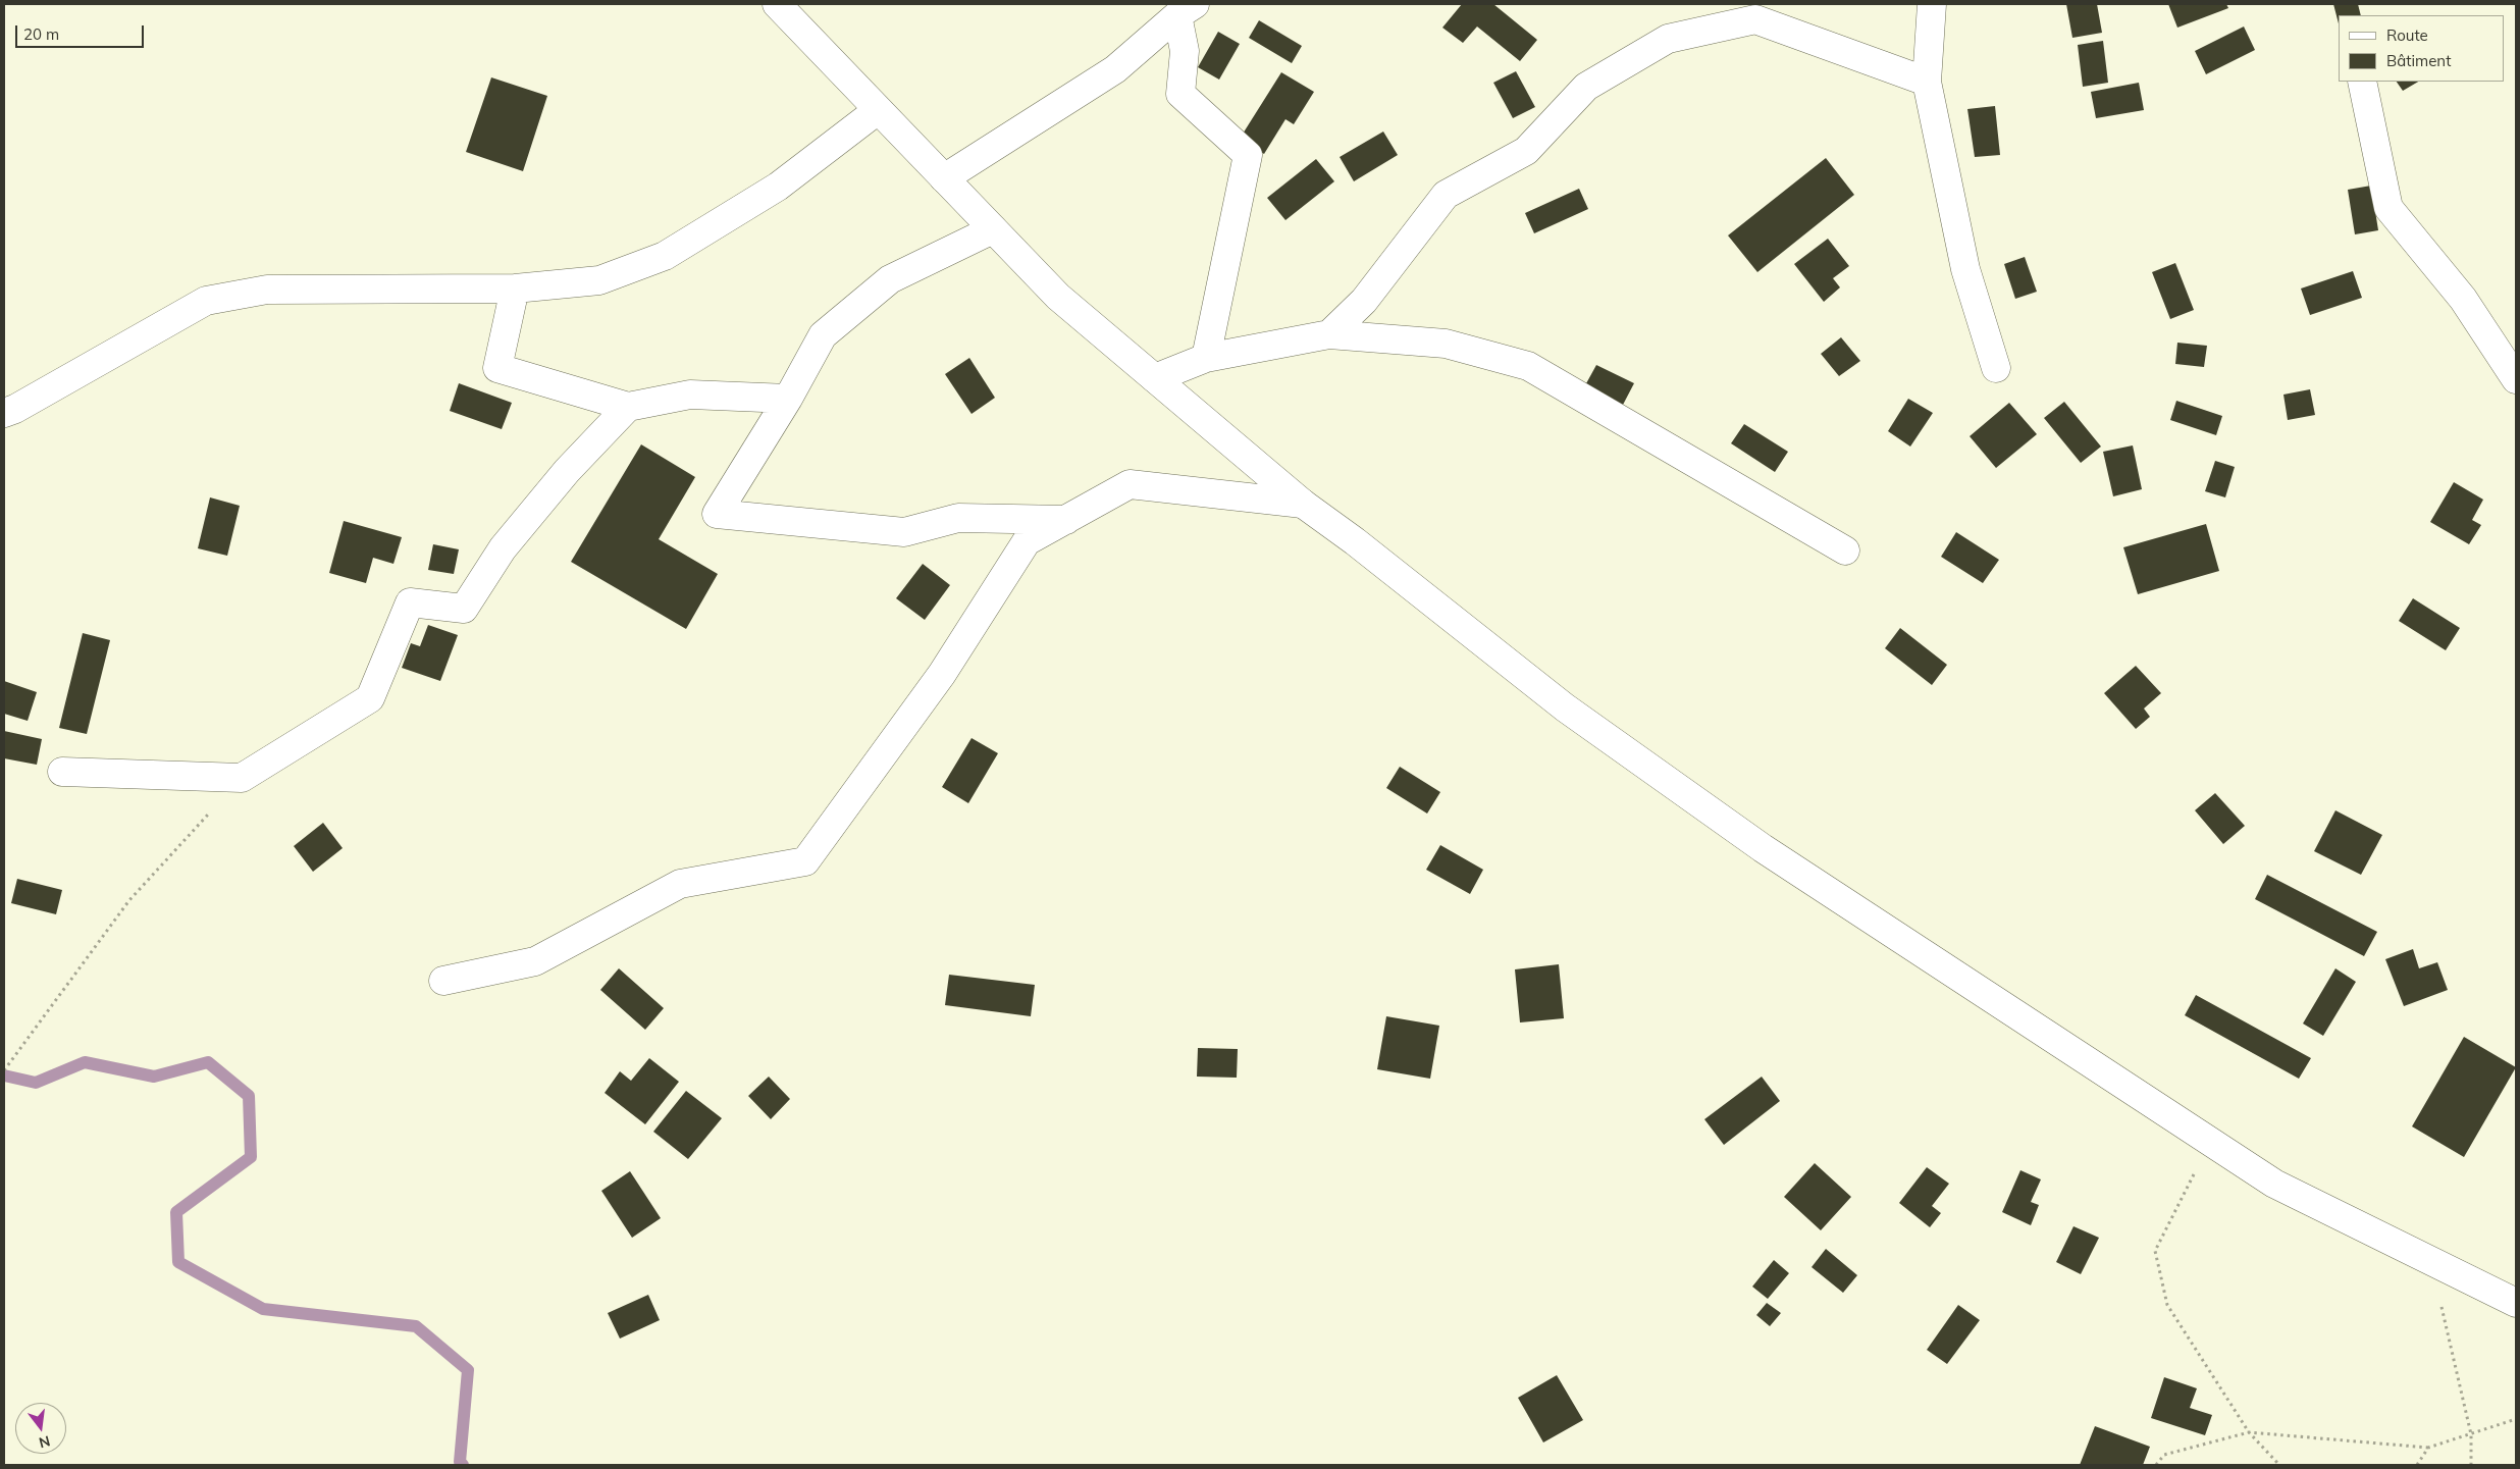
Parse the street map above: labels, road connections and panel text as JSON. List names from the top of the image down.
{
  "legend": ["Route", "Bâtiment"],
  "scale_bar": "20 m",
  "north": "bottom"
}
